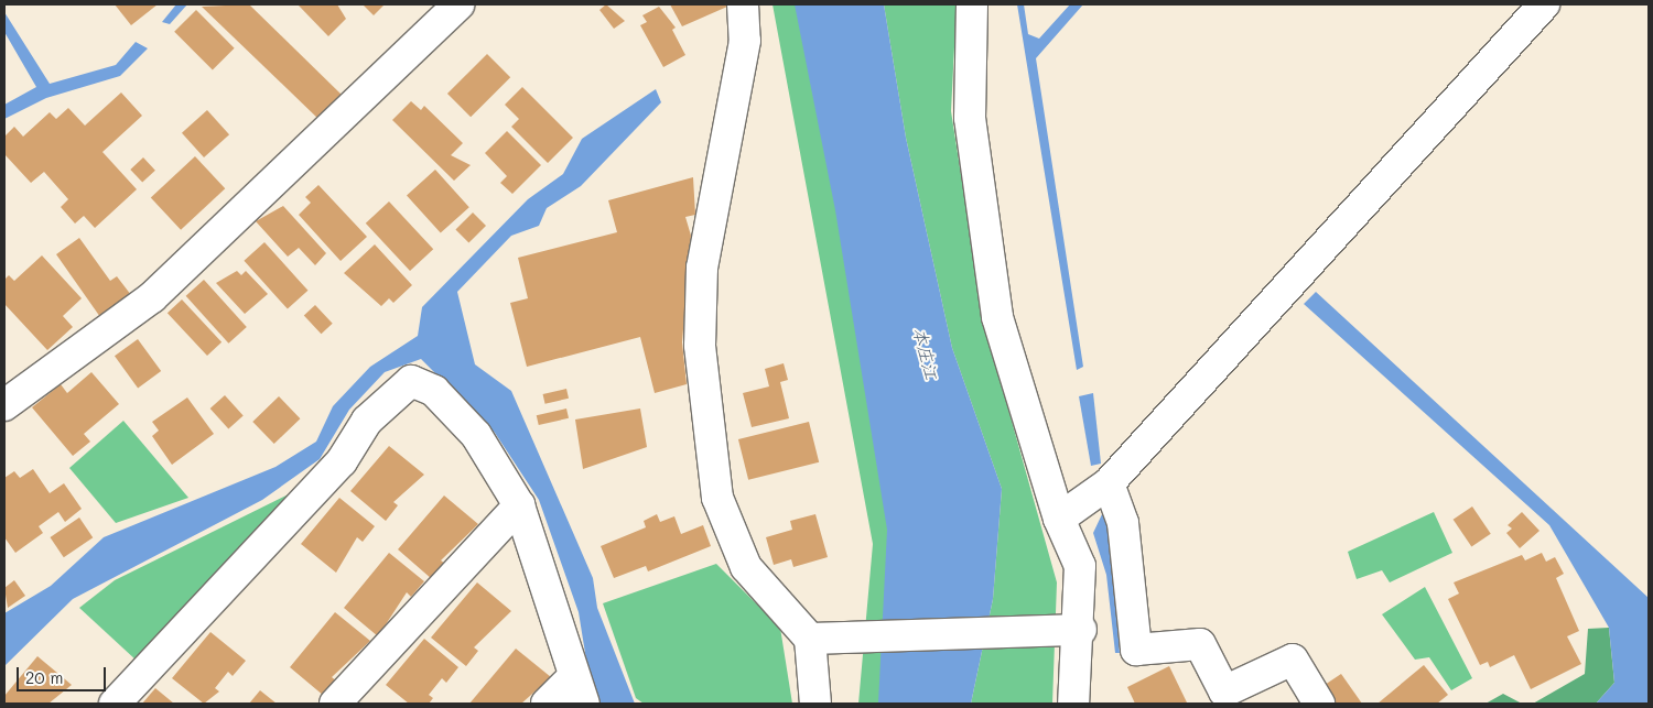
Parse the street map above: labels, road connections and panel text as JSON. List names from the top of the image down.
{
  "water": ["本庄江"],
  "scale_bar": "20 m"
}
